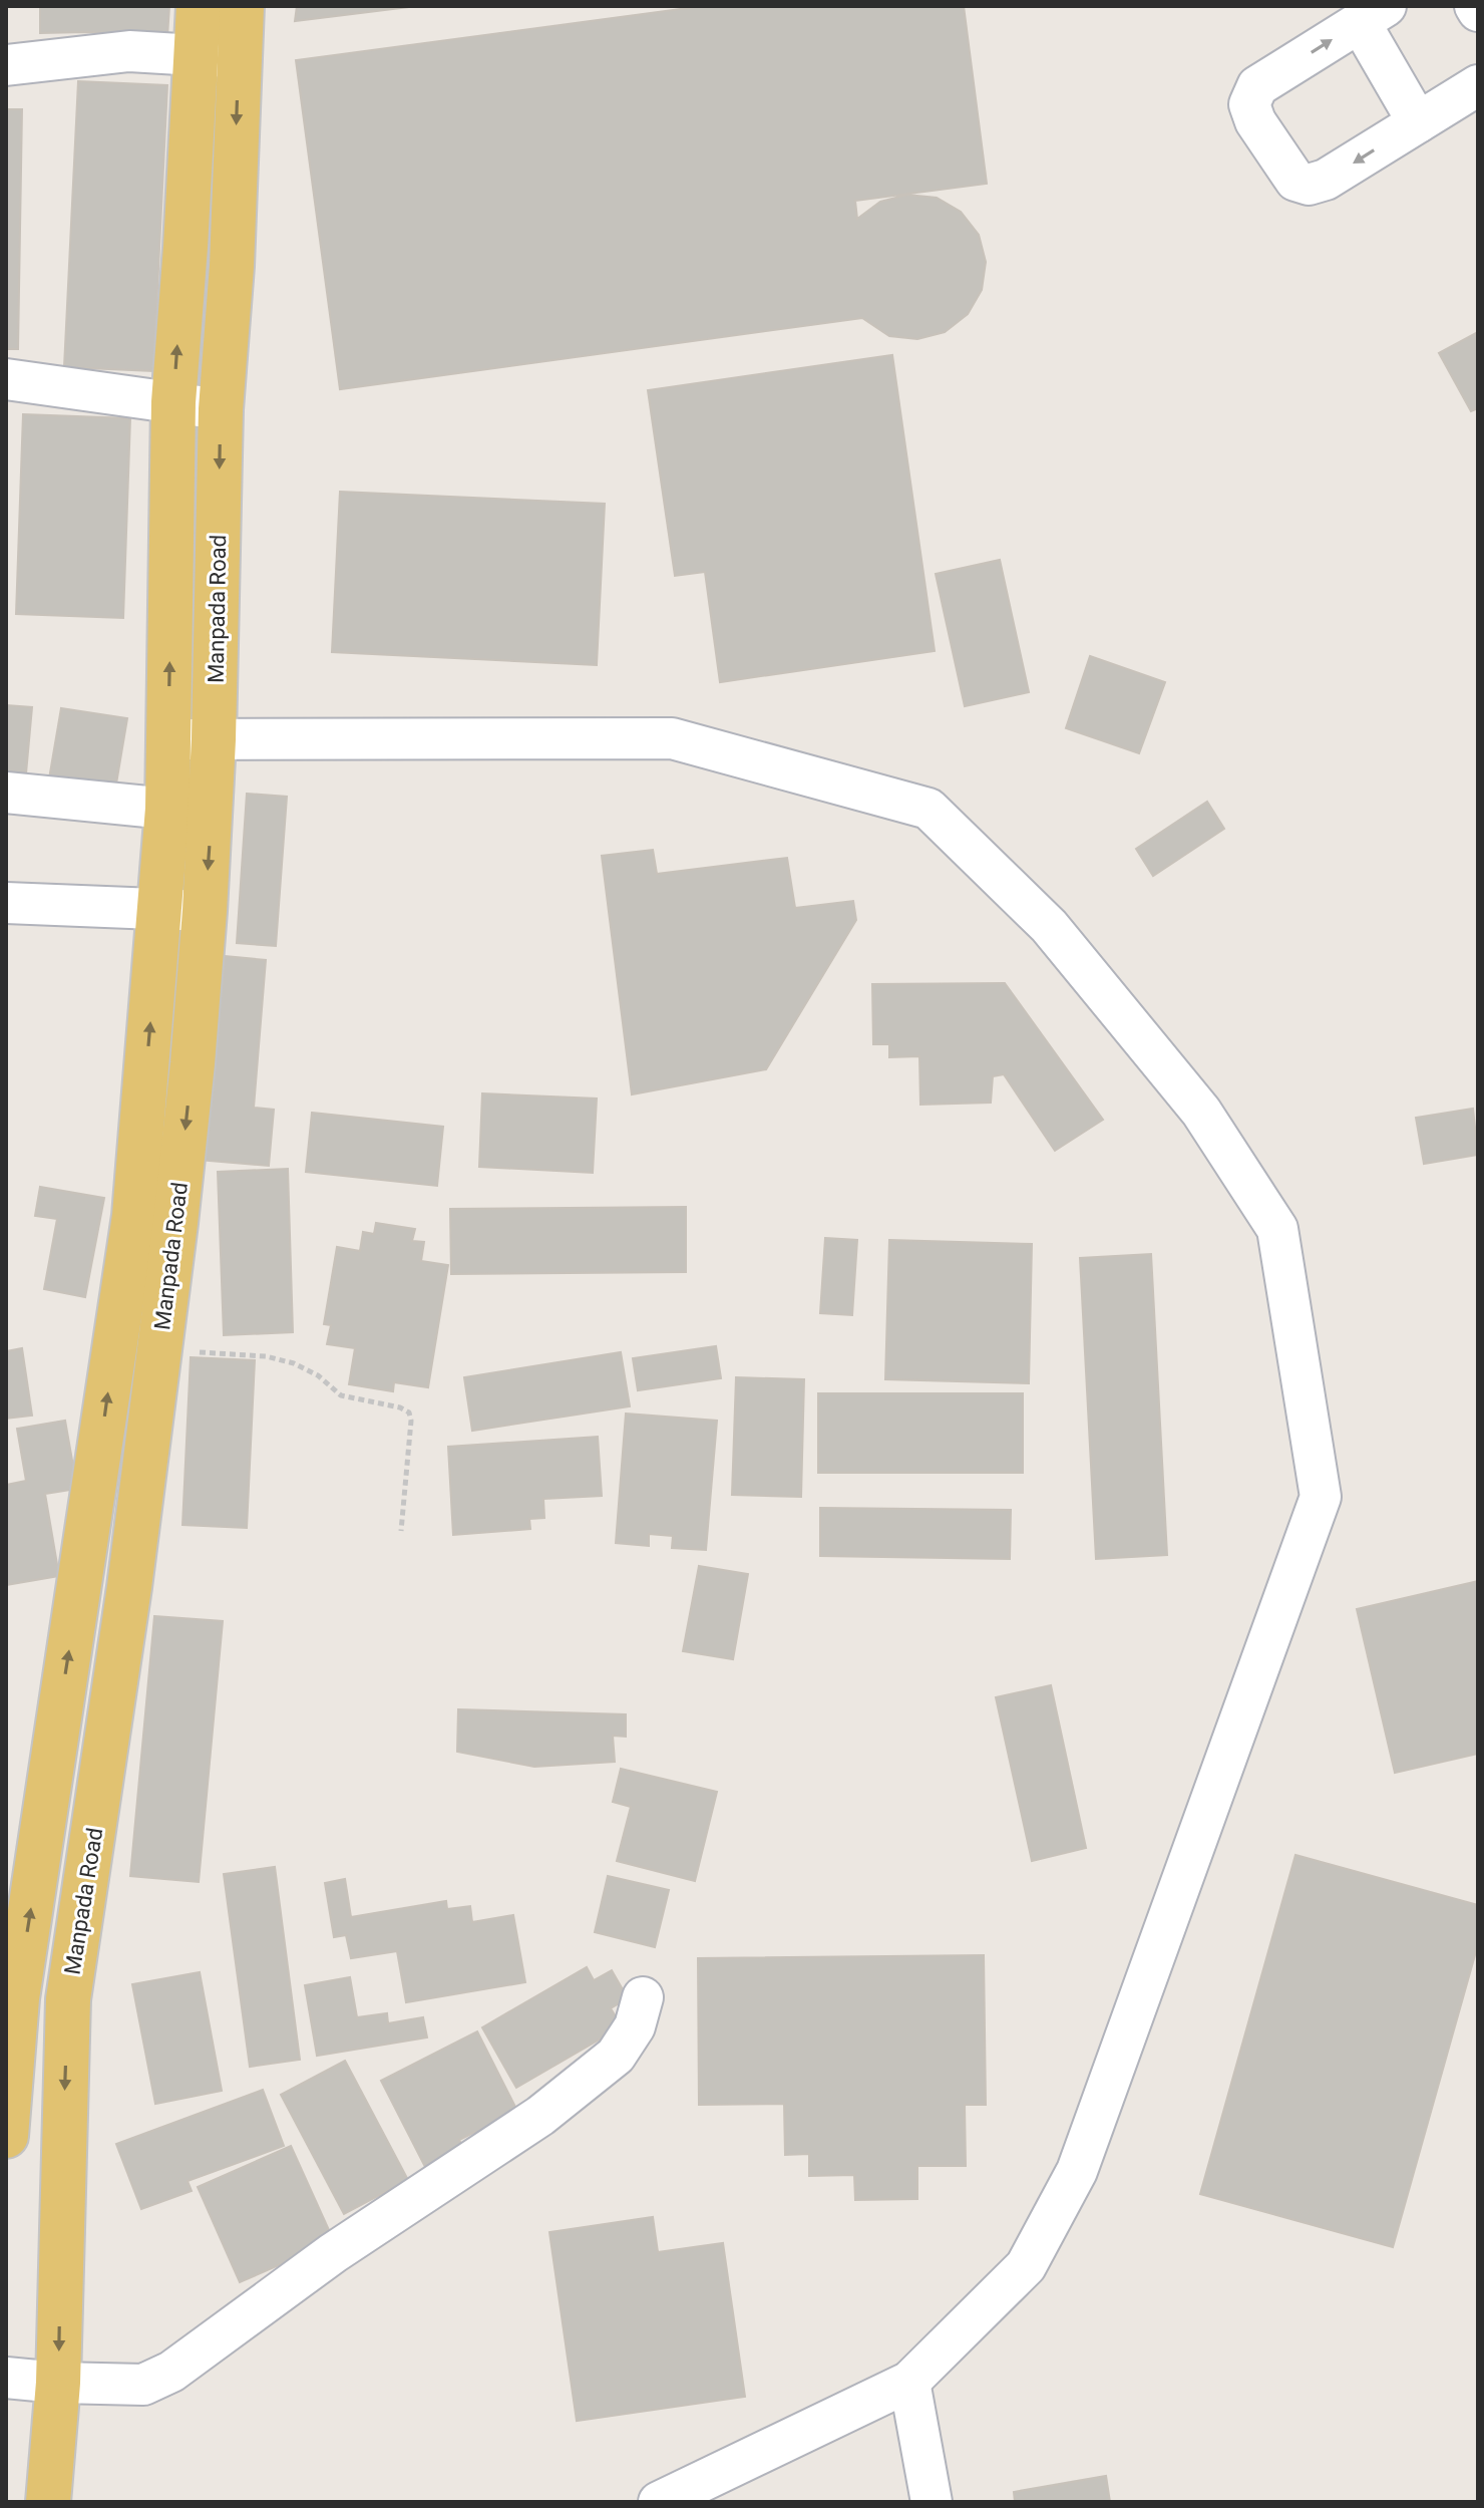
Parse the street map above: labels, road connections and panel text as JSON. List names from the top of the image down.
{
  "streets": {
    "main road": ["Manpada Road"]
  }
}
